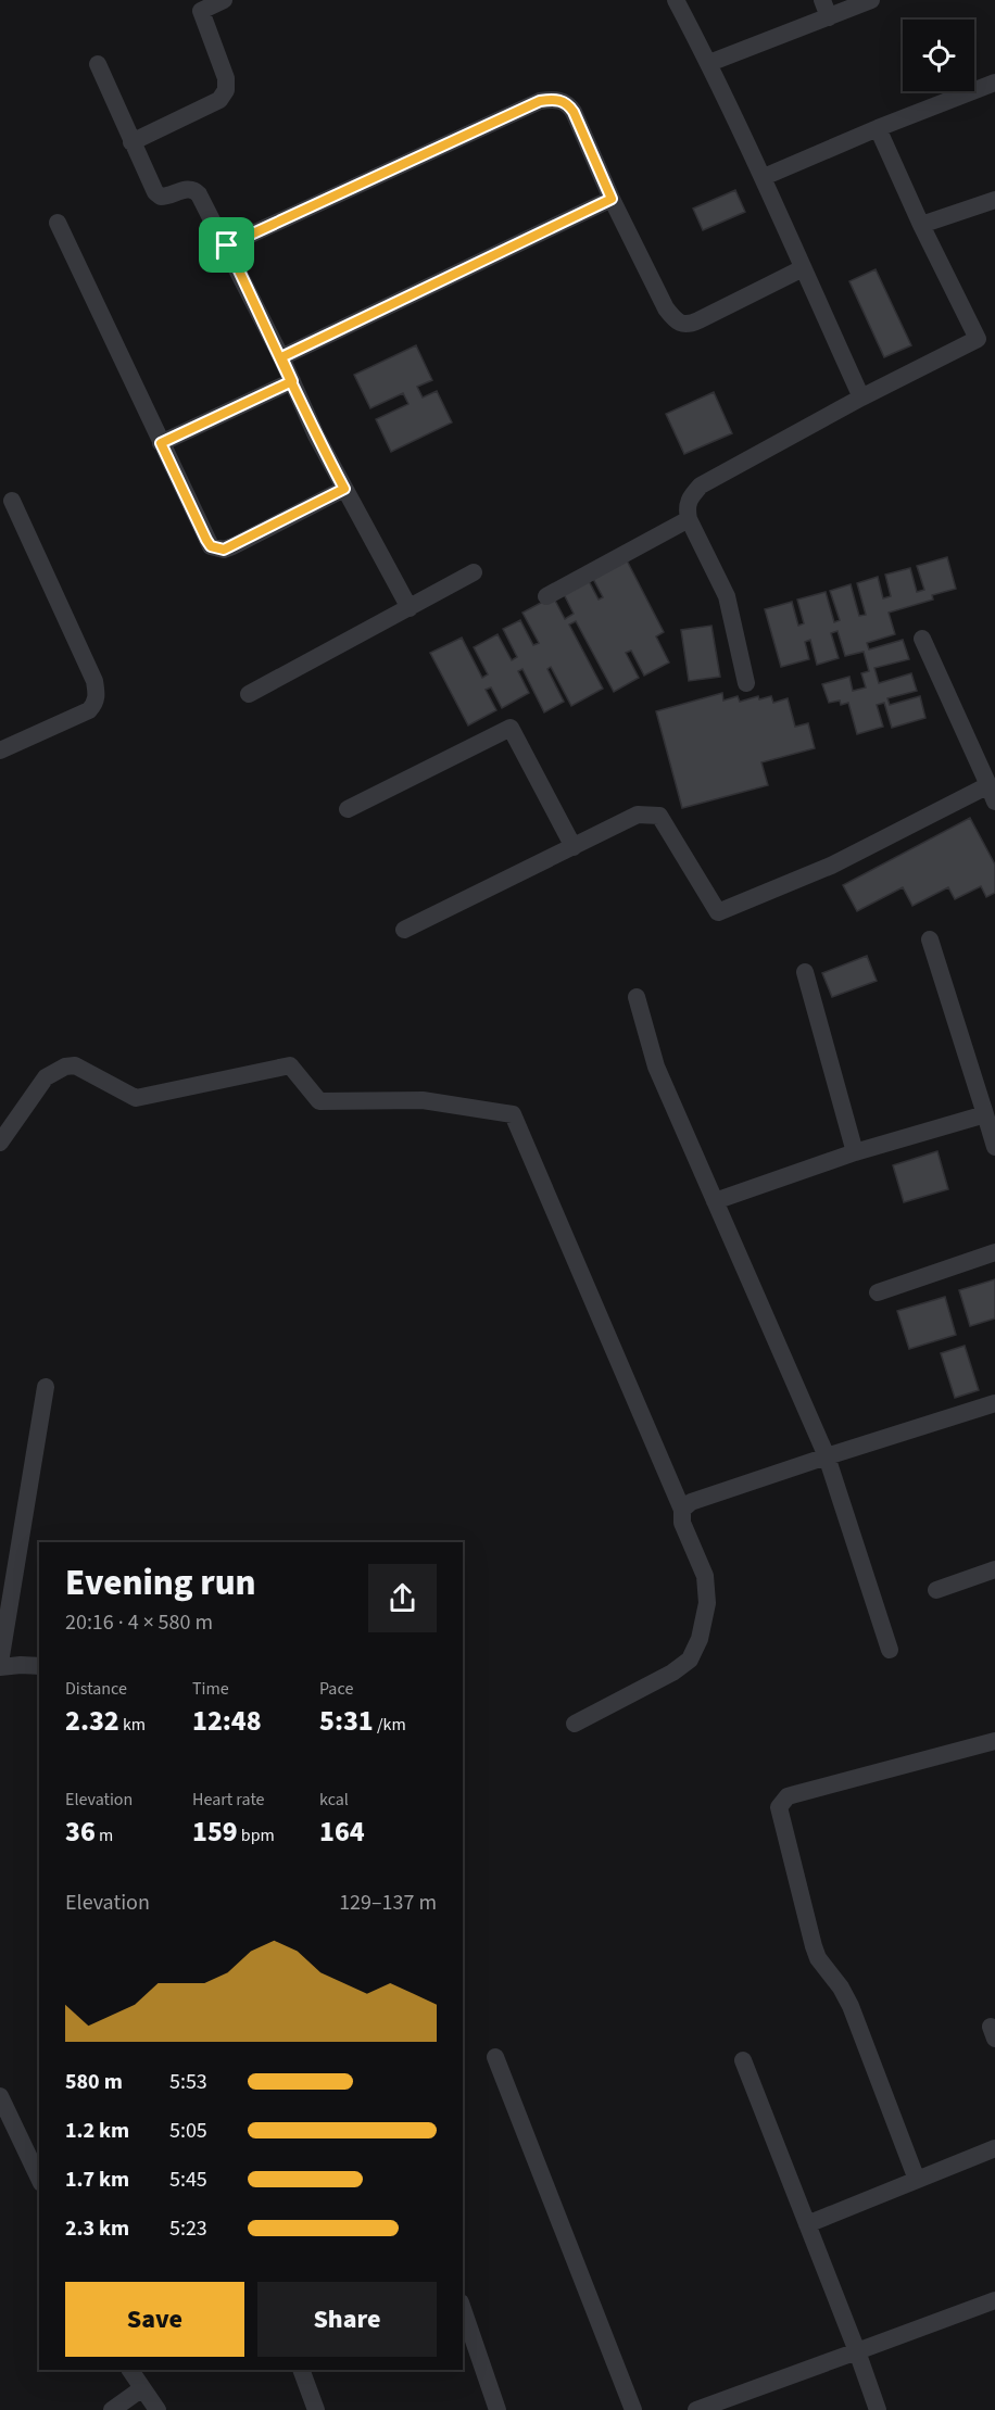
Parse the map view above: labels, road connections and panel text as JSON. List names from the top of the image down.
{
  "page": {
    "heading": ["Evening run", "20:16 · 4 × 580 m"],
    "stats": [
      ["Distance", "2.32 km"],
      ["Time", "12:48"],
      ["Pace", "5:31 /km"],
      ["Elevation", "36 m"],
      ["Heart rate", "159 bpm"],
      ["kcal", "164"]
    ],
    "chart": ["Elevation", "129–137 m"],
    "list": [
      {
        "name": "580 m",
        "note": "5:53"
      },
      {
        "name": "1.2 km",
        "note": "5:05"
      },
      {
        "name": "1.7 km",
        "note": "5:45"
      },
      {
        "name": "2.3 km",
        "note": "5:23"
      }
    ],
    "buttons": ["Save", "Share"]
  }
}
